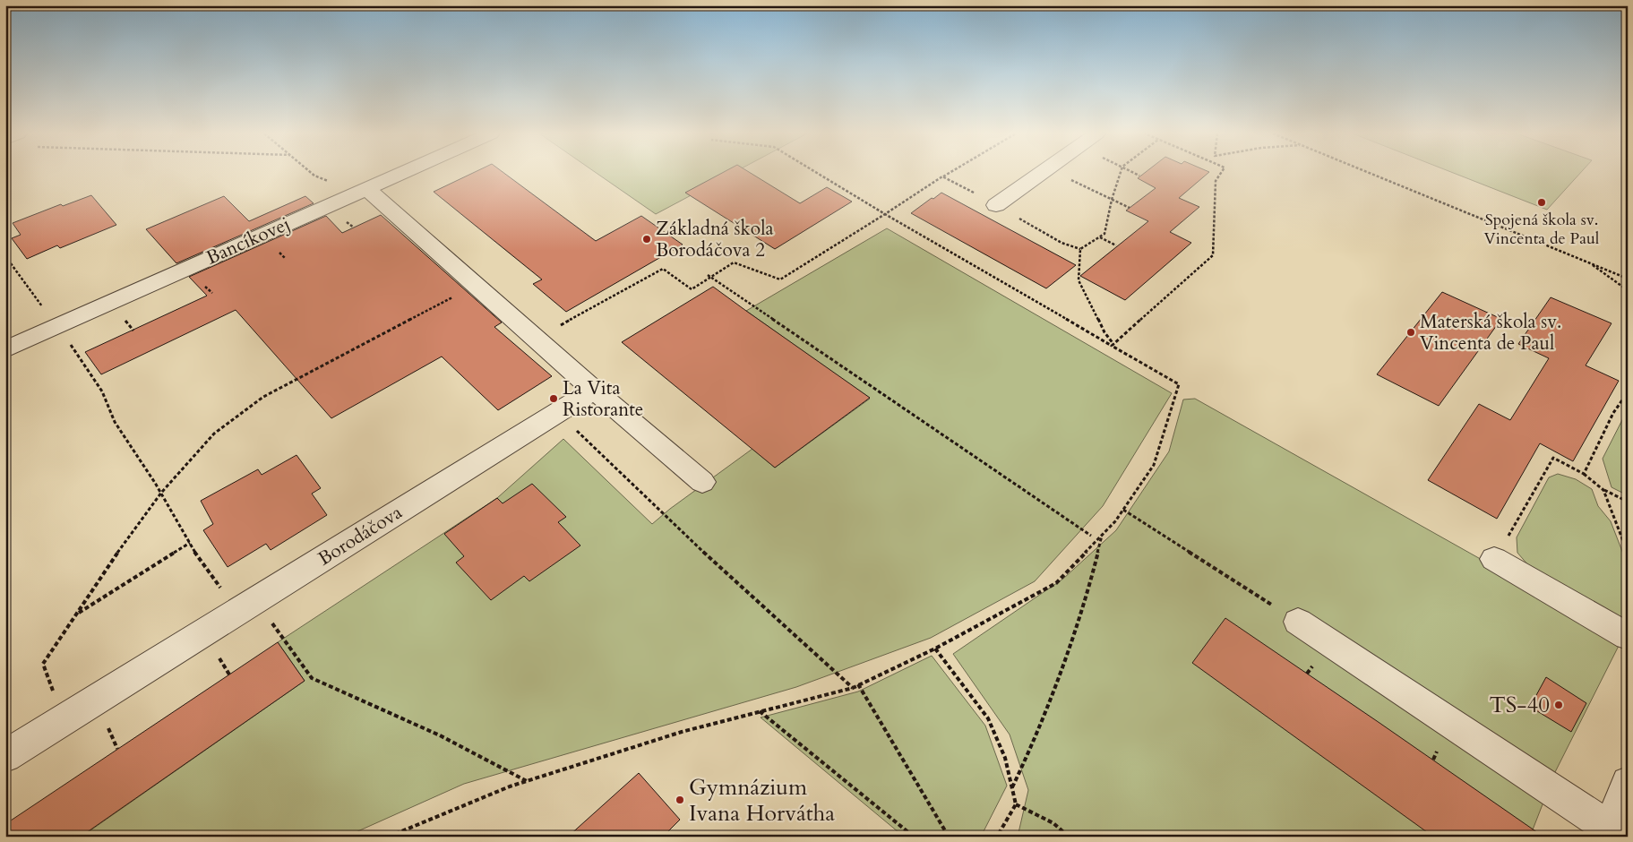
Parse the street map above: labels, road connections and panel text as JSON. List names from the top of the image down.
{
  "streets": {
    "street": ["Bancíkovej", "Borodáčova"]
  },
  "places": [
    "Spojená škola sv. Vincenta de Paul",
    "Základná škola Borodáčova 2",
    "Materská škola sv. Vincenta de Paul",
    "La Vita Ristorante",
    "TS-40",
    "Gymnázium Ivana Horvátha"
  ]
}
